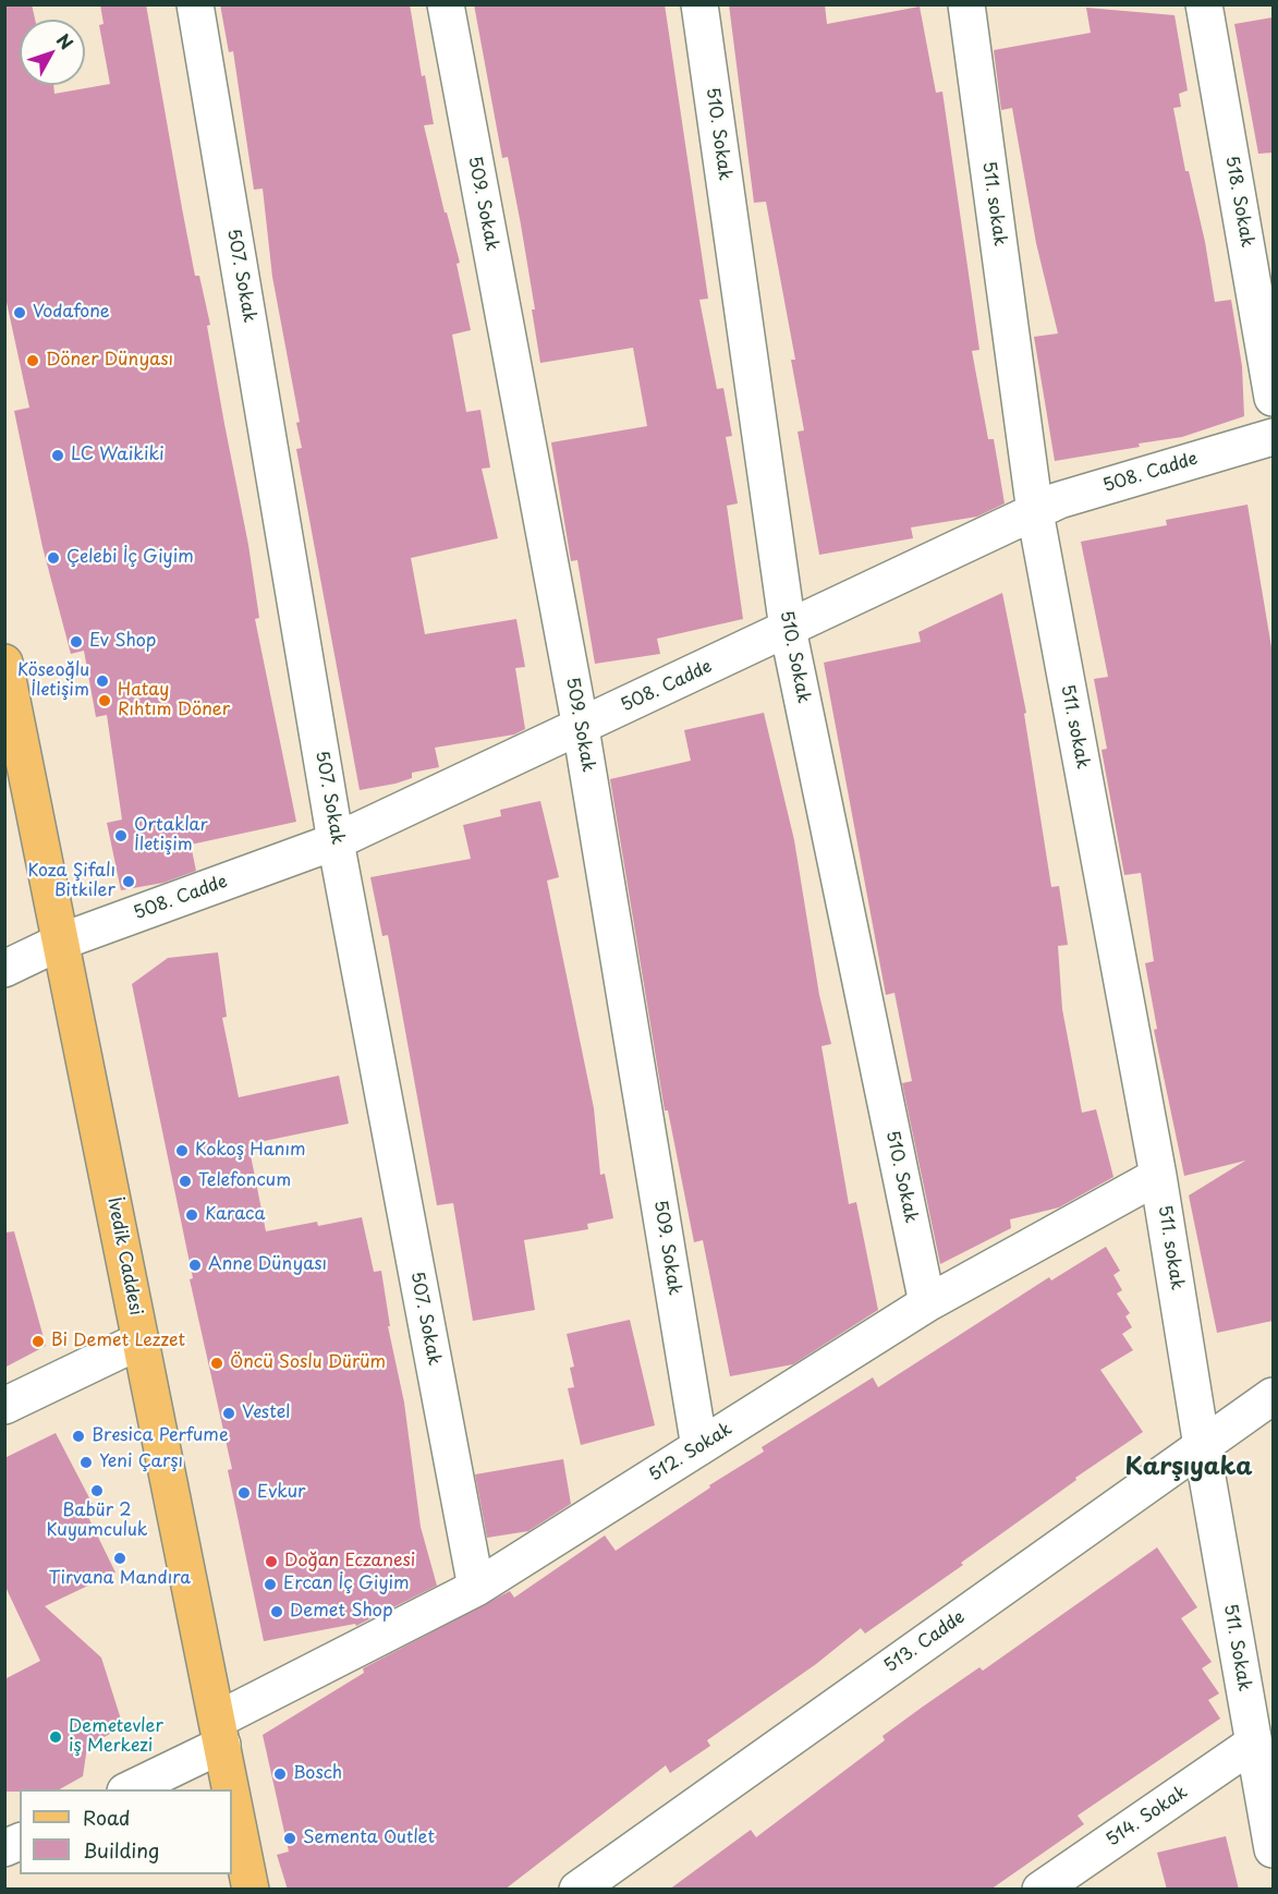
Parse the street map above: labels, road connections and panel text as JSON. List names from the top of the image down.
{
  "streets": {
    "main road": ["İvedik Caddesi"],
    "street": [
      "510. Sokak",
      "518. Sokak",
      "509. Sokak",
      "511. sokak",
      "507. Sokak",
      "508. Cadde",
      "512. Sokak",
      "513. Cadde",
      "511. Sokak",
      "514. Sokak"
    ]
  },
  "crossings": [
    ["510. Sokak", "508. Cadde"],
    ["510. Sokak", "512. Sokak"],
    ["509. Sokak", "508. Cadde"],
    ["509. Sokak", "512. Sokak"],
    ["511. sokak", "508. Cadde"],
    ["511. sokak", "512. Sokak"],
    ["511. sokak", "513. Cadde"],
    ["511. sokak", "511. Sokak"],
    ["507. Sokak", "508. Cadde"],
    ["507. Sokak", "512. Sokak"],
    ["508. Cadde", "İvedik Caddesi"],
    ["İvedik Caddesi", "512. Sokak"],
    ["513. Cadde", "511. Sokak"],
    ["511. Sokak", "514. Sokak"]
  ],
  "districts": ["Karşıyaka"],
  "places": [
    "Vodafone",
    "Döner Dünyası",
    "LC Waikiki",
    "Çelebi İç Giyim",
    "Ev Shop",
    "Köseoğlu İletişim",
    "Hatay Rıhtım Döner",
    "Ortaklar İletişim",
    "Koza Şifalı Bitkiler",
    "Kokoş Hanım",
    "Telefoncum",
    "Karaca",
    "Anne Dünyası",
    "Bi Demet Lezzet",
    "Öncü Soslu Dürüm",
    "Vestel",
    "Bresica Perfume",
    "Yeni Çarşı",
    "Babür 2 Kuyumculuk",
    "Evkur",
    "Tirvana Mandıra",
    "Doğan Eczanesi",
    "Ercan İç Giyim",
    "Demet Shop",
    "Demetevler iş Merkezi",
    "Bosch",
    "Sementa Outlet"
  ],
  "legend": ["Road", "Building"],
  "north": "top right"
}
